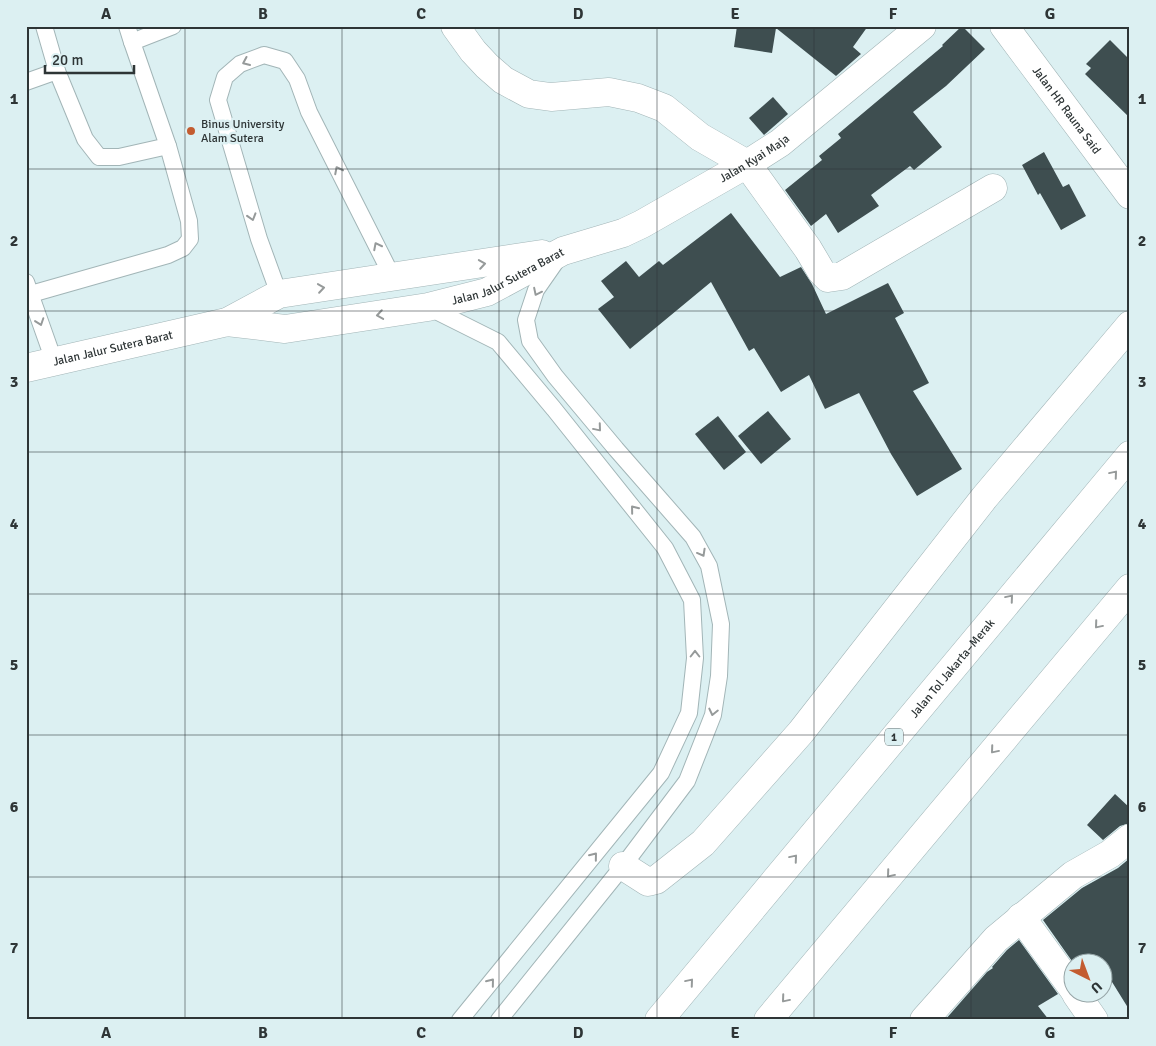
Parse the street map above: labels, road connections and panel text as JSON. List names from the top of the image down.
{
  "streets": {
    "main road": [
      "Jalan HR Rauna Said",
      "Jalan Kyai Maja",
      "Jalan Jalur Sutera Barat",
      "Jalan Tol Jakarta–Merak",
      "1"
    ]
  },
  "crossings": [
    ["Jalan Kyai Maja", "Jalan Jalur Sutera Barat"]
  ],
  "places": ["Binus University Alam Sutera"],
  "scale_bar": "20 m",
  "north": "bottom right",
  "grid": {
    "columns": [
      "A",
      "B",
      "C",
      "D",
      "E",
      "F",
      "G"
    ],
    "rows": [
      "1",
      "2",
      "3",
      "4",
      "5",
      "6",
      "7"
    ]
  }
}
